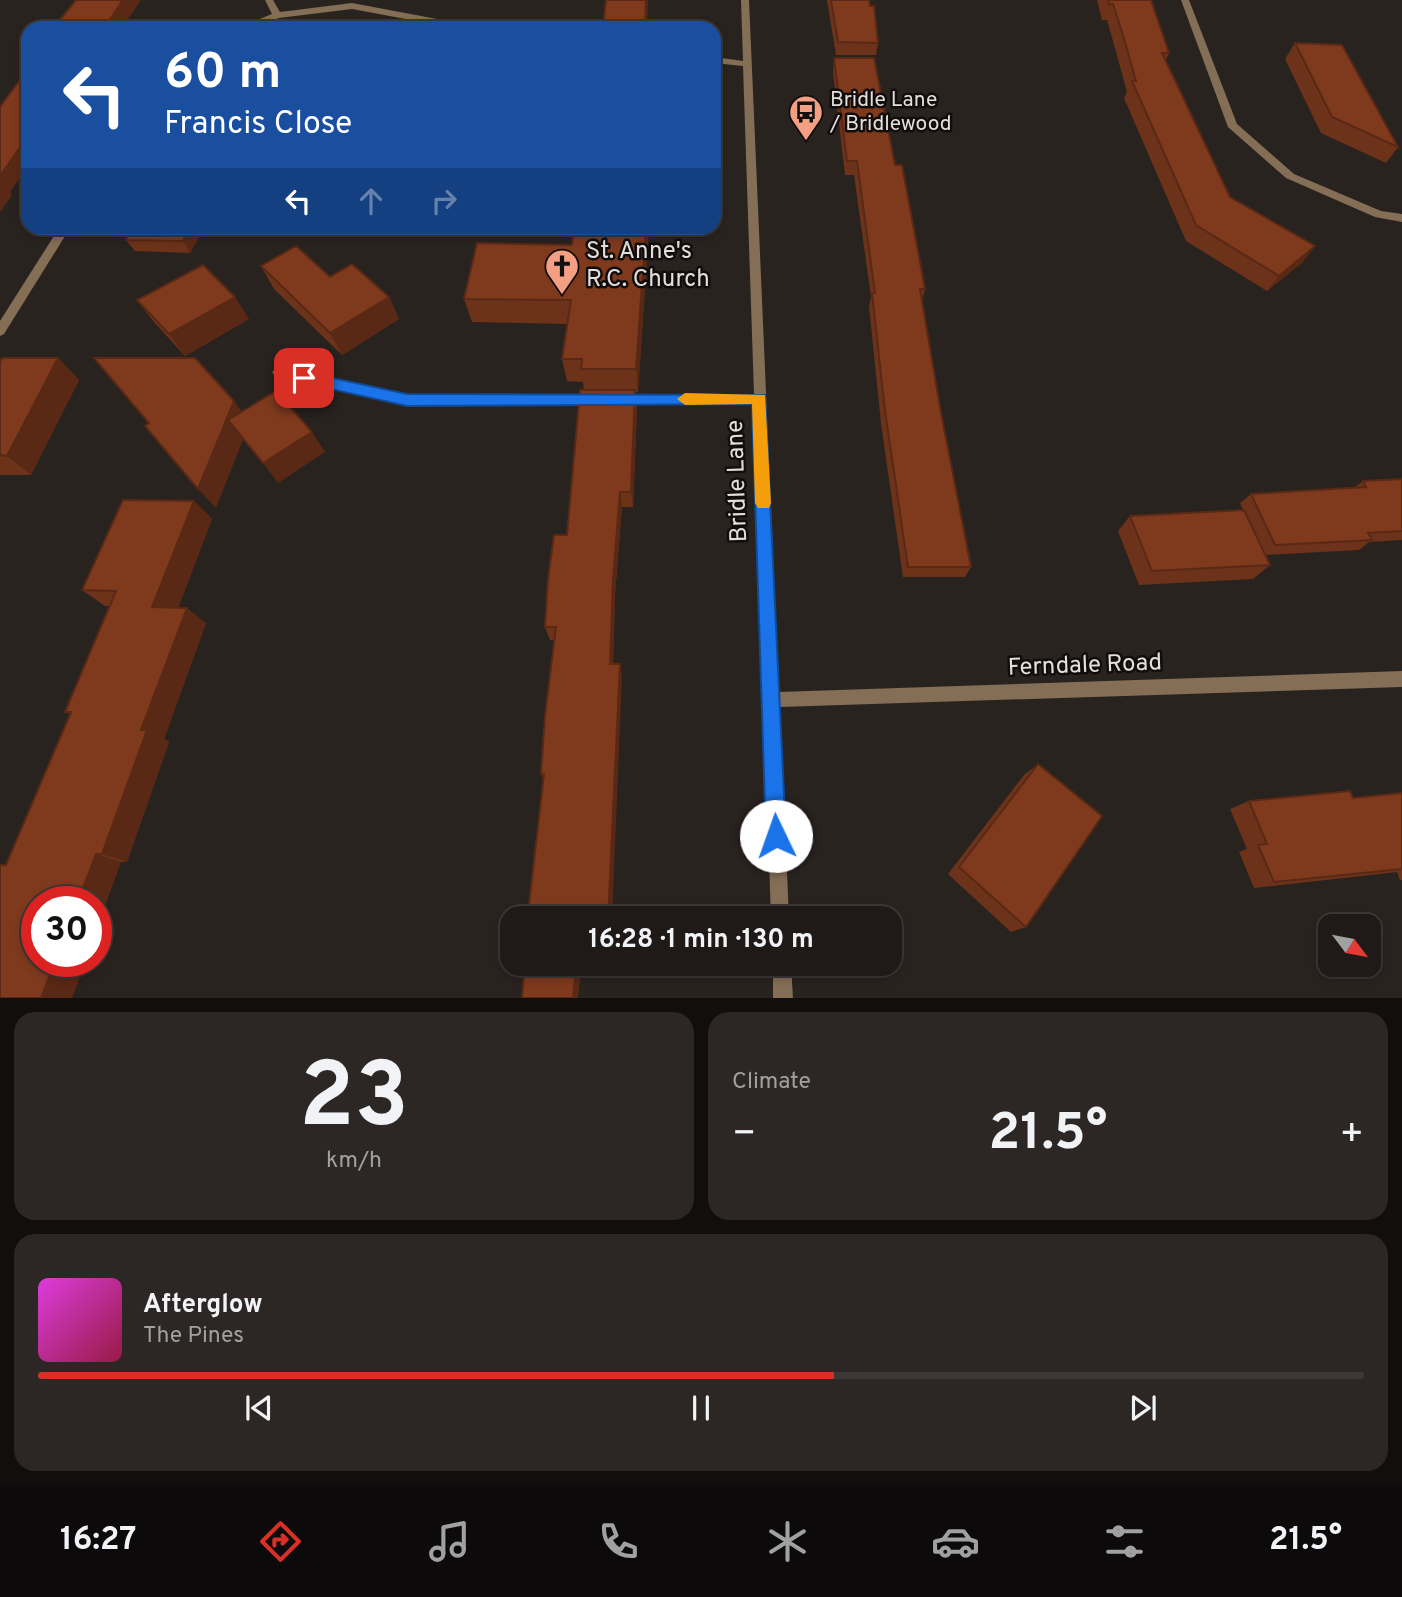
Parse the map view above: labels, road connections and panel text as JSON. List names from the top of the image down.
{
  "streets": {
    "street": ["Bridle Lane", "Ferndale Road"]
  },
  "crossings": [
    ["Bridle Lane", "Ferndale Road"]
  ],
  "places": {
    "bus stop": ["Bridle Lane / Bridlewood"],
    "church": ["St. Anne's R.C. Church"]
  },
  "north": "bottom right",
  "page": {
    "turn": ["60 m", "Francis Close"],
    "limit": "30",
    "trip": "16:28 · 1 min · 130 m",
    "tile": [
      ["23", "km/h"],
      "Climate"
    ],
    "heat": ["−", "21.5°", "+"],
    "song": ["Afterglow", "The Pines"],
    "tabs": ["16:27", "21.5°"]
  }
}
